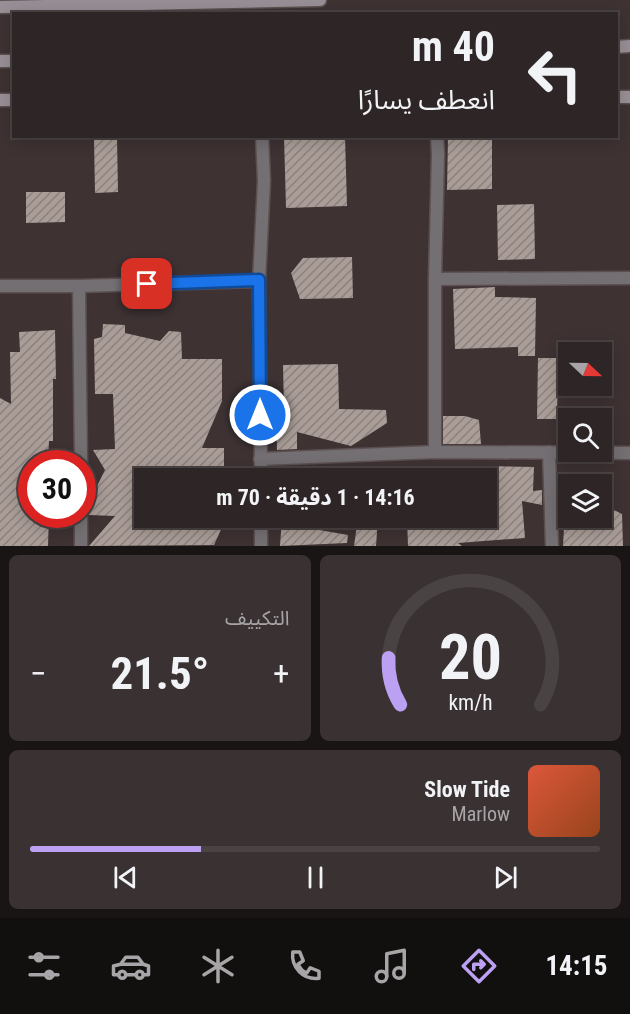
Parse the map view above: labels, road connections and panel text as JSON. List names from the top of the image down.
{
  "north": "right",
  "page": {
    "turn": ["40 m", "انعطف يسارًا"],
    "limit": "30",
    "trip": "14:16 · 1 دقيقة · 70 m",
    "tile": "التكييف",
    "heat": ["−", "21.5°", "+"],
    "song": ["Slow Tide", "Marlow"],
    "tabs": "14:15",
    "gauge": ["20", "km/h"]
  }
}
